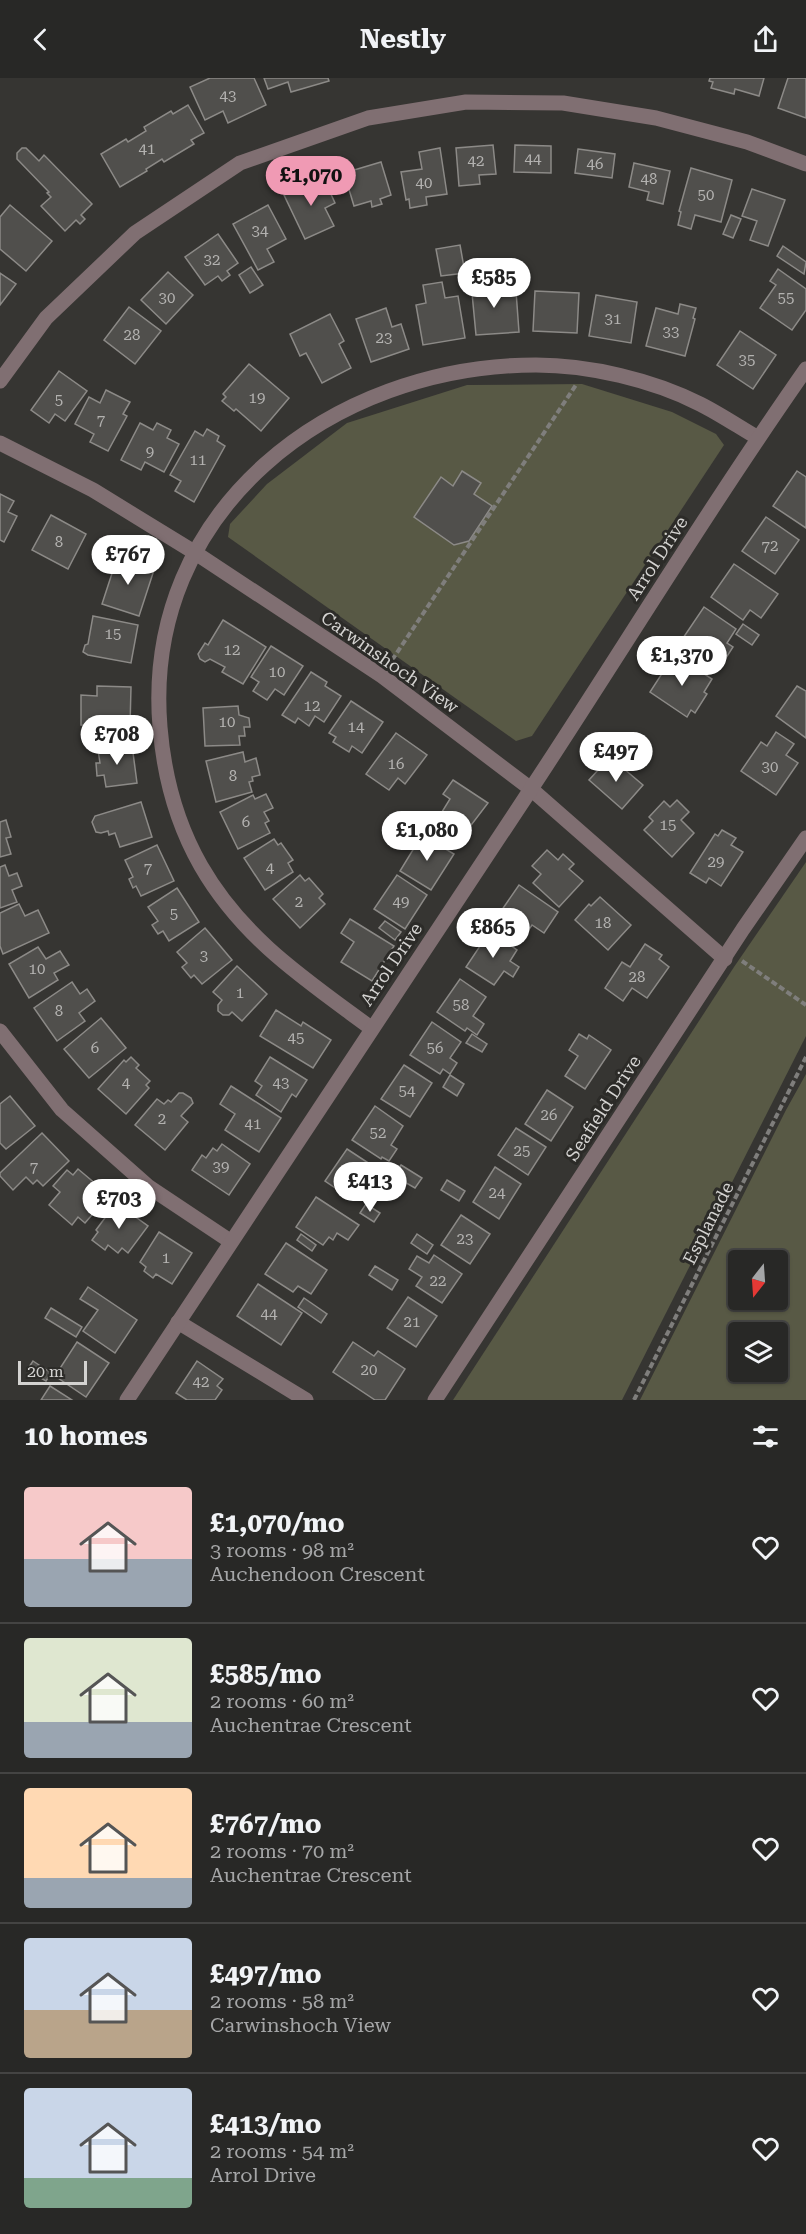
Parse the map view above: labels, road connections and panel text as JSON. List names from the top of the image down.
{
  "streets": {
    "street": ["Arrol Drive", "Carwinshoch View", "Seafield Drive"],
    "path": ["Esplanade"]
  },
  "crossings": [
    ["Arrol Drive", "Carwinshoch View"],
    ["Carwinshoch View", "Seafield Drive"]
  ],
  "house_numbers": [
    "43",
    "41",
    "44",
    "42",
    "46",
    "48",
    "40",
    "50",
    "34",
    "32",
    "30",
    "55",
    "31",
    "33",
    "28",
    "23",
    "35",
    "19",
    "5",
    "7",
    "9",
    "11",
    "8",
    "72",
    "15",
    "12",
    "10",
    "12",
    "10",
    "14",
    "16",
    "30",
    "8",
    "6",
    "15",
    "29",
    "7",
    "4",
    "2",
    "49",
    "5",
    "18",
    "3",
    "10",
    "28",
    "1",
    "58",
    "8",
    "45",
    "6",
    "56",
    "4",
    "43",
    "54",
    "26",
    "2",
    "41",
    "52",
    "25",
    "7",
    "39",
    "24",
    "23",
    "1",
    "22",
    "44",
    "21",
    "20",
    "42"
  ],
  "scale_bar": "20 m",
  "north": "bottom",
  "page": {
    "header": "Nestly",
    "price": [
      "£1,070",
      "£585",
      "£767",
      "£1,370",
      "£708",
      "£497",
      "£1,080",
      "£865",
      "£413",
      "£703"
    ],
    "scale": "20 m",
    "heading": "10 homes",
    "list": [
      {
        "name": "£1,070/mo",
        "note": "3 rooms · 98 m² · Auchendoon Crescent"
      },
      {
        "name": "£585/mo",
        "note": "2 rooms · 60 m² · Auchentrae Crescent"
      },
      {
        "name": "£767/mo",
        "note": "2 rooms · 70 m² · Auchentrae Crescent"
      },
      {
        "name": "£497/mo",
        "note": "2 rooms · 58 m² · Carwinshoch View"
      },
      {
        "name": "£413/mo",
        "note": "2 rooms · 54 m² · Arrol Drive"
      }
    ]
  }
}
